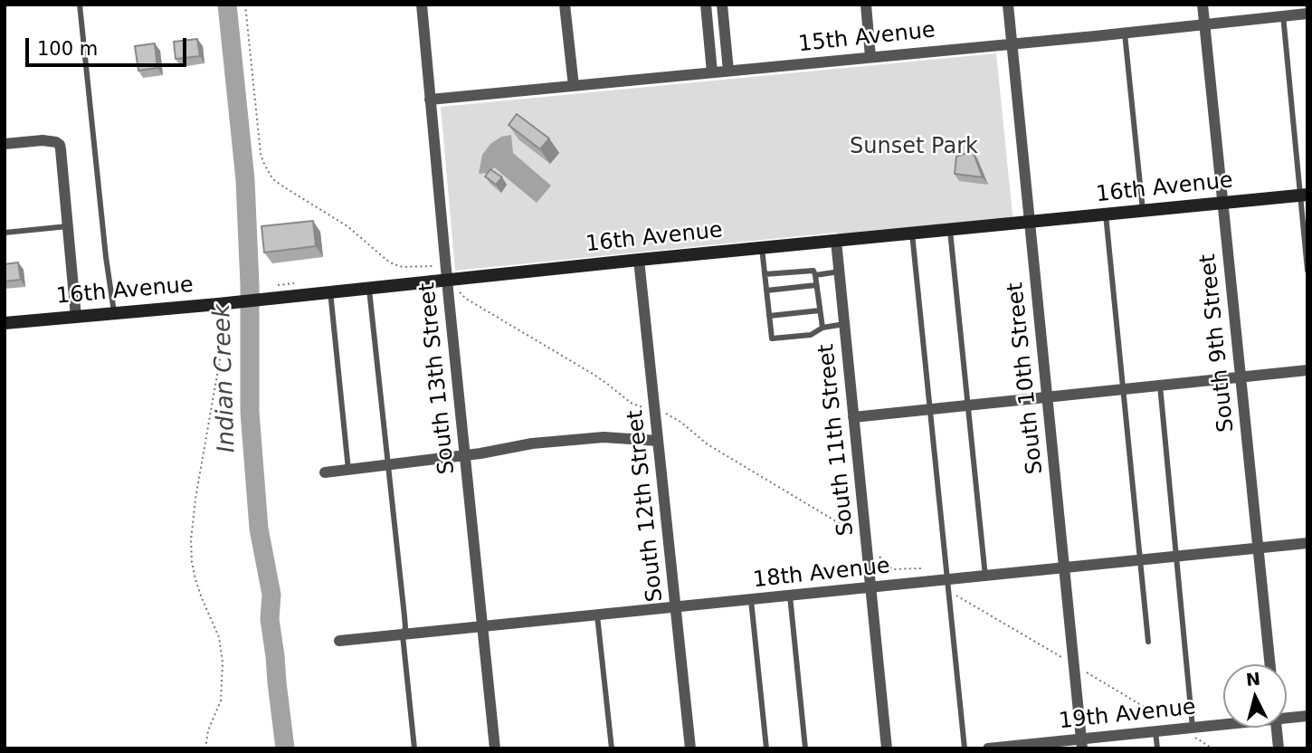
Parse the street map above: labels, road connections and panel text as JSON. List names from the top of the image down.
{
  "streets": {
    "street": [
      "15th Avenue",
      "16th Avenue",
      "South 9th Street",
      "South 13th Street",
      "South 10th Street",
      "South 11th Street",
      "South 12th Street",
      "18th Avenue",
      "19th Avenue"
    ]
  },
  "crossings": [
    ["15th Avenue", "South 9th Street"],
    ["15th Avenue", "South 13th Street"],
    ["15th Avenue", "South 10th Street"],
    ["16th Avenue", "South 9th Street"],
    ["16th Avenue", "South 13th Street"],
    ["16th Avenue", "South 10th Street"],
    ["16th Avenue", "South 11th Street"],
    ["16th Avenue", "South 12th Street"],
    ["South 9th Street", "18th Avenue"],
    ["South 13th Street", "18th Avenue"],
    ["South 10th Street", "18th Avenue"],
    ["South 10th Street", "19th Avenue"],
    ["South 11th Street", "18th Avenue"],
    ["South 12th Street", "18th Avenue"]
  ],
  "water": ["Indian Creek"],
  "parks": ["Sunset Park"],
  "scale_bar": "100 m",
  "north": "top"
}
